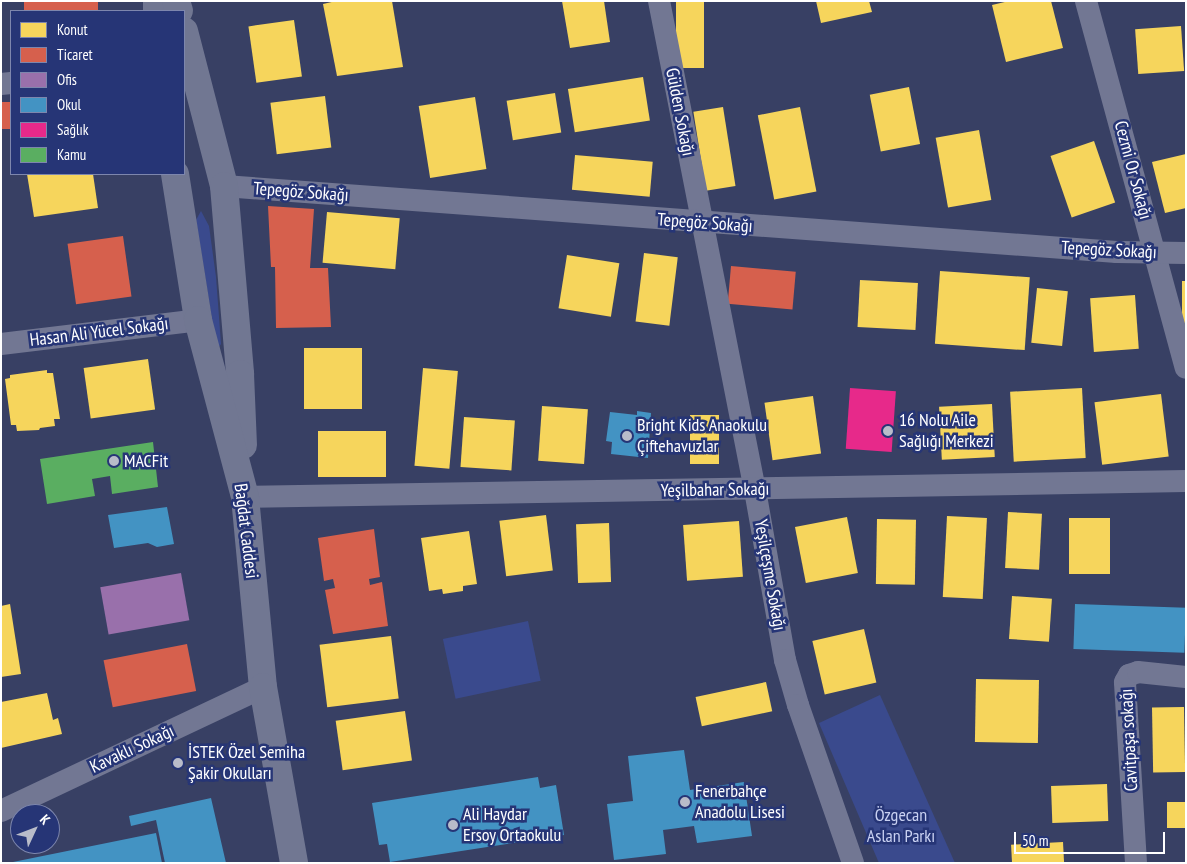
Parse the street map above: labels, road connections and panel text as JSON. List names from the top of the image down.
{
  "streets": {
    "main road": ["Bağdat Caddesi"],
    "street": [
      "Gülden Sokağı",
      "Cezmi Or Sokağı",
      "Tepegöz Sokağı",
      "Hasan Ali Yücel Sokağı",
      "Yeşilbahar Sokağı",
      "Yeşilçeşme Sokağı",
      "Cavitpaşa sokağı",
      "Kavaklı Sokağı"
    ]
  },
  "crossings": [
    ["Gülden Sokağı", "Tepegöz Sokağı"],
    ["Gülden Sokağı", "Yeşilçeşme Sokağı"],
    ["Cezmi Or Sokağı", "Tepegöz Sokağı"],
    ["Tepegöz Sokağı", "Yeşilçeşme Sokağı"],
    ["Hasan Ali Yücel Sokağı", "Bağdat Caddesi"],
    ["Yeşilbahar Sokağı", "Bağdat Caddesi"],
    ["Yeşilbahar Sokağı", "Yeşilçeşme Sokağı"],
    ["Bağdat Caddesi", "Kavaklı Sokağı"]
  ],
  "parks": ["Özgecan Aslan Parkı"],
  "places": [
    "16 Nolu Aile Sağlığı Merkezi",
    "Bright Kids Anaokulu Çiftehavuzlar",
    "MACFit",
    "İSTEK Özel Semiha Şakir Okulları",
    "Fenerbahçe Anadolu Lisesi",
    "Ali Haydar Ersoy Ortaokulu"
  ],
  "legend": [
    "Konut",
    "Ticaret",
    "Ofis",
    "Okul",
    "Sağlık",
    "Kamu"
  ],
  "scale_bar": "50 m",
  "north": "top right"
}
